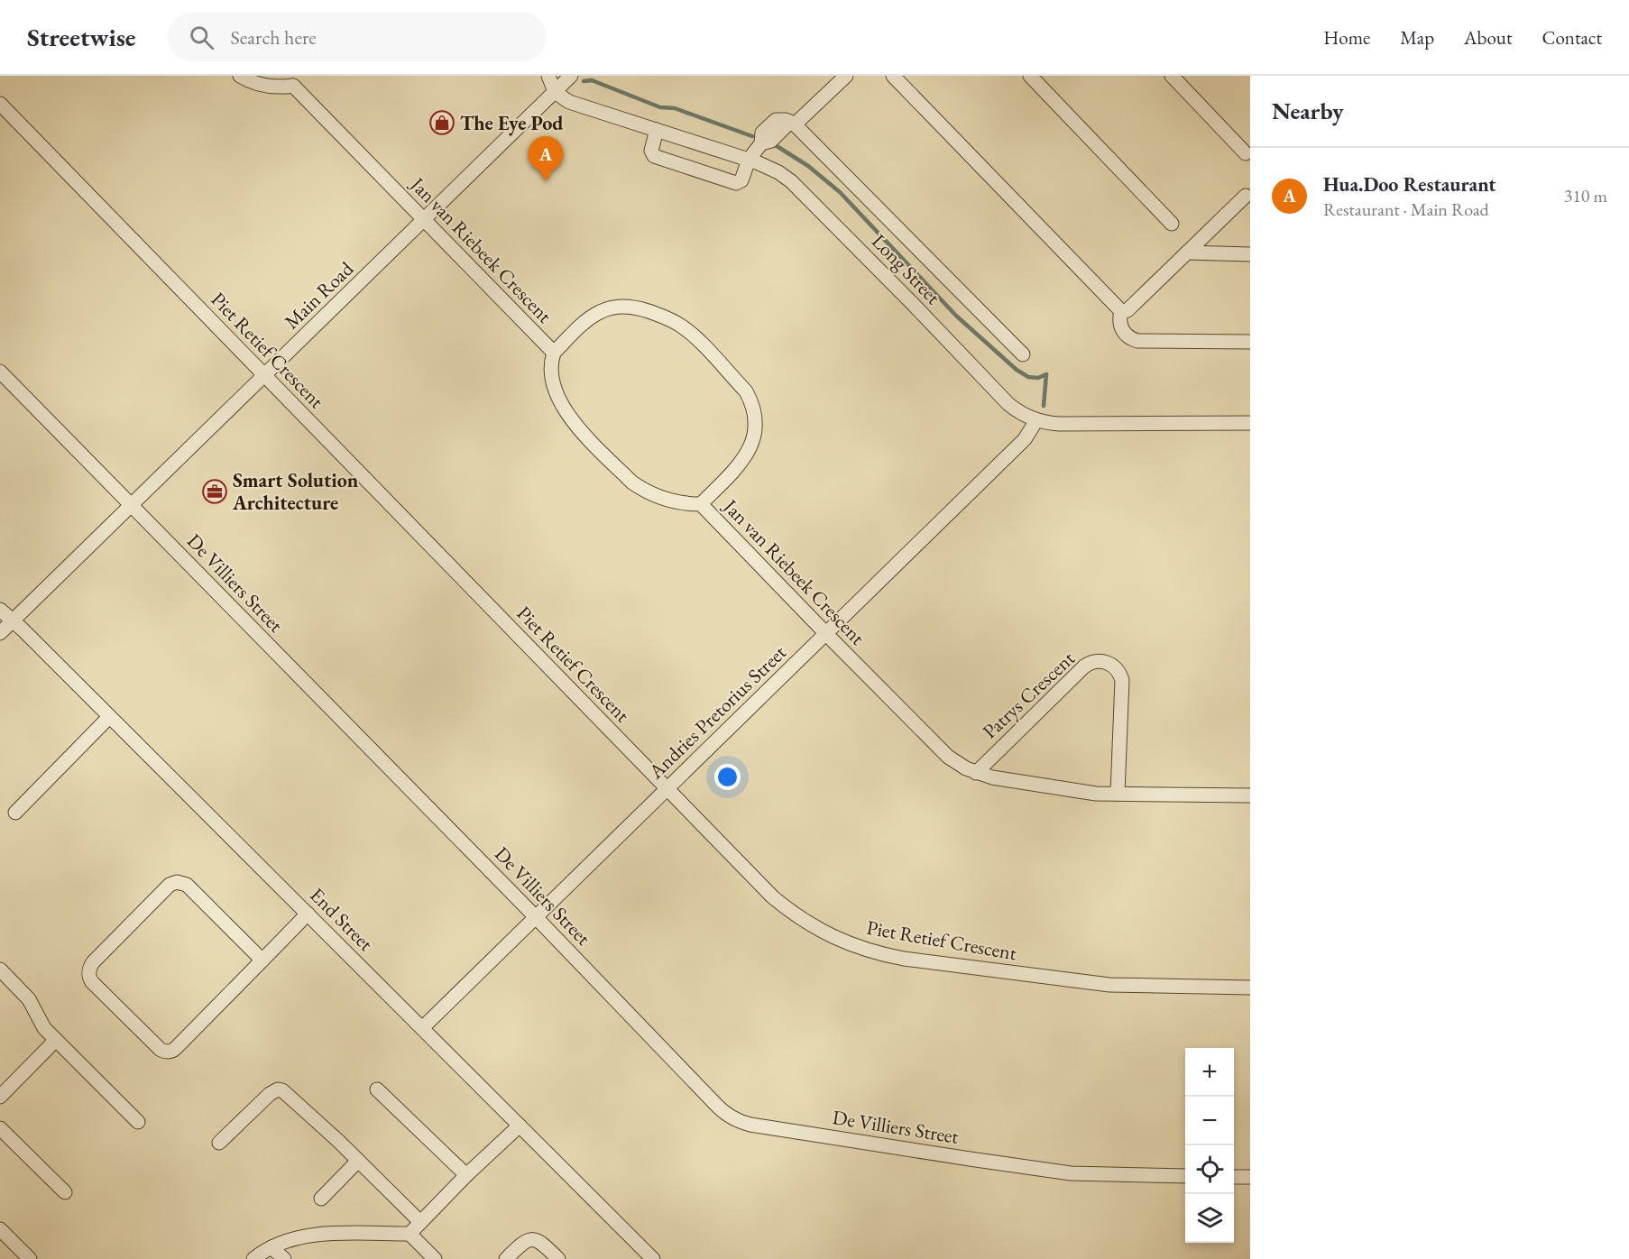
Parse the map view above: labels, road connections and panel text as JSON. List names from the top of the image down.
{
  "streets": {
    "street": [
      "Jan van Riebeek Crescent",
      "Long Street",
      "Main Road",
      "Piet Retief Crescent",
      "De Villiers Street",
      "Patrys Crescent",
      "Andries Pretorius Street",
      "End Street"
    ]
  },
  "crossings": [
    ["Jan van Riebeek Crescent", "Main Road"],
    ["Jan van Riebeek Crescent", "Patrys Crescent"],
    ["Jan van Riebeek Crescent", "Andries Pretorius Street"],
    ["Long Street", "Main Road"],
    ["Long Street", "Andries Pretorius Street"],
    ["Main Road", "Piet Retief Crescent"],
    ["Main Road", "De Villiers Street"],
    ["Main Road", "End Street"],
    ["Piet Retief Crescent", "Andries Pretorius Street"],
    ["De Villiers Street", "Andries Pretorius Street"],
    ["Andries Pretorius Street", "End Street"]
  ],
  "places": {
    "shop": ["The Eye Pod"],
    "office": ["Smart Solution Architecture"]
  },
  "page": {
    "header": "Streetwise",
    "search": "Search here",
    "nav": [
      "Home",
      "Map",
      "About",
      "Contact"
    ],
    "heading": "Nearby",
    "pins": "A",
    "list": [
      {
        "mark": "A",
        "name": "Hua.Doo Restaurant",
        "note": "Restaurant · Main Road",
        "value": "310 m"
      }
    ],
    "map_buttons": ["+", "−"]
  }
}
